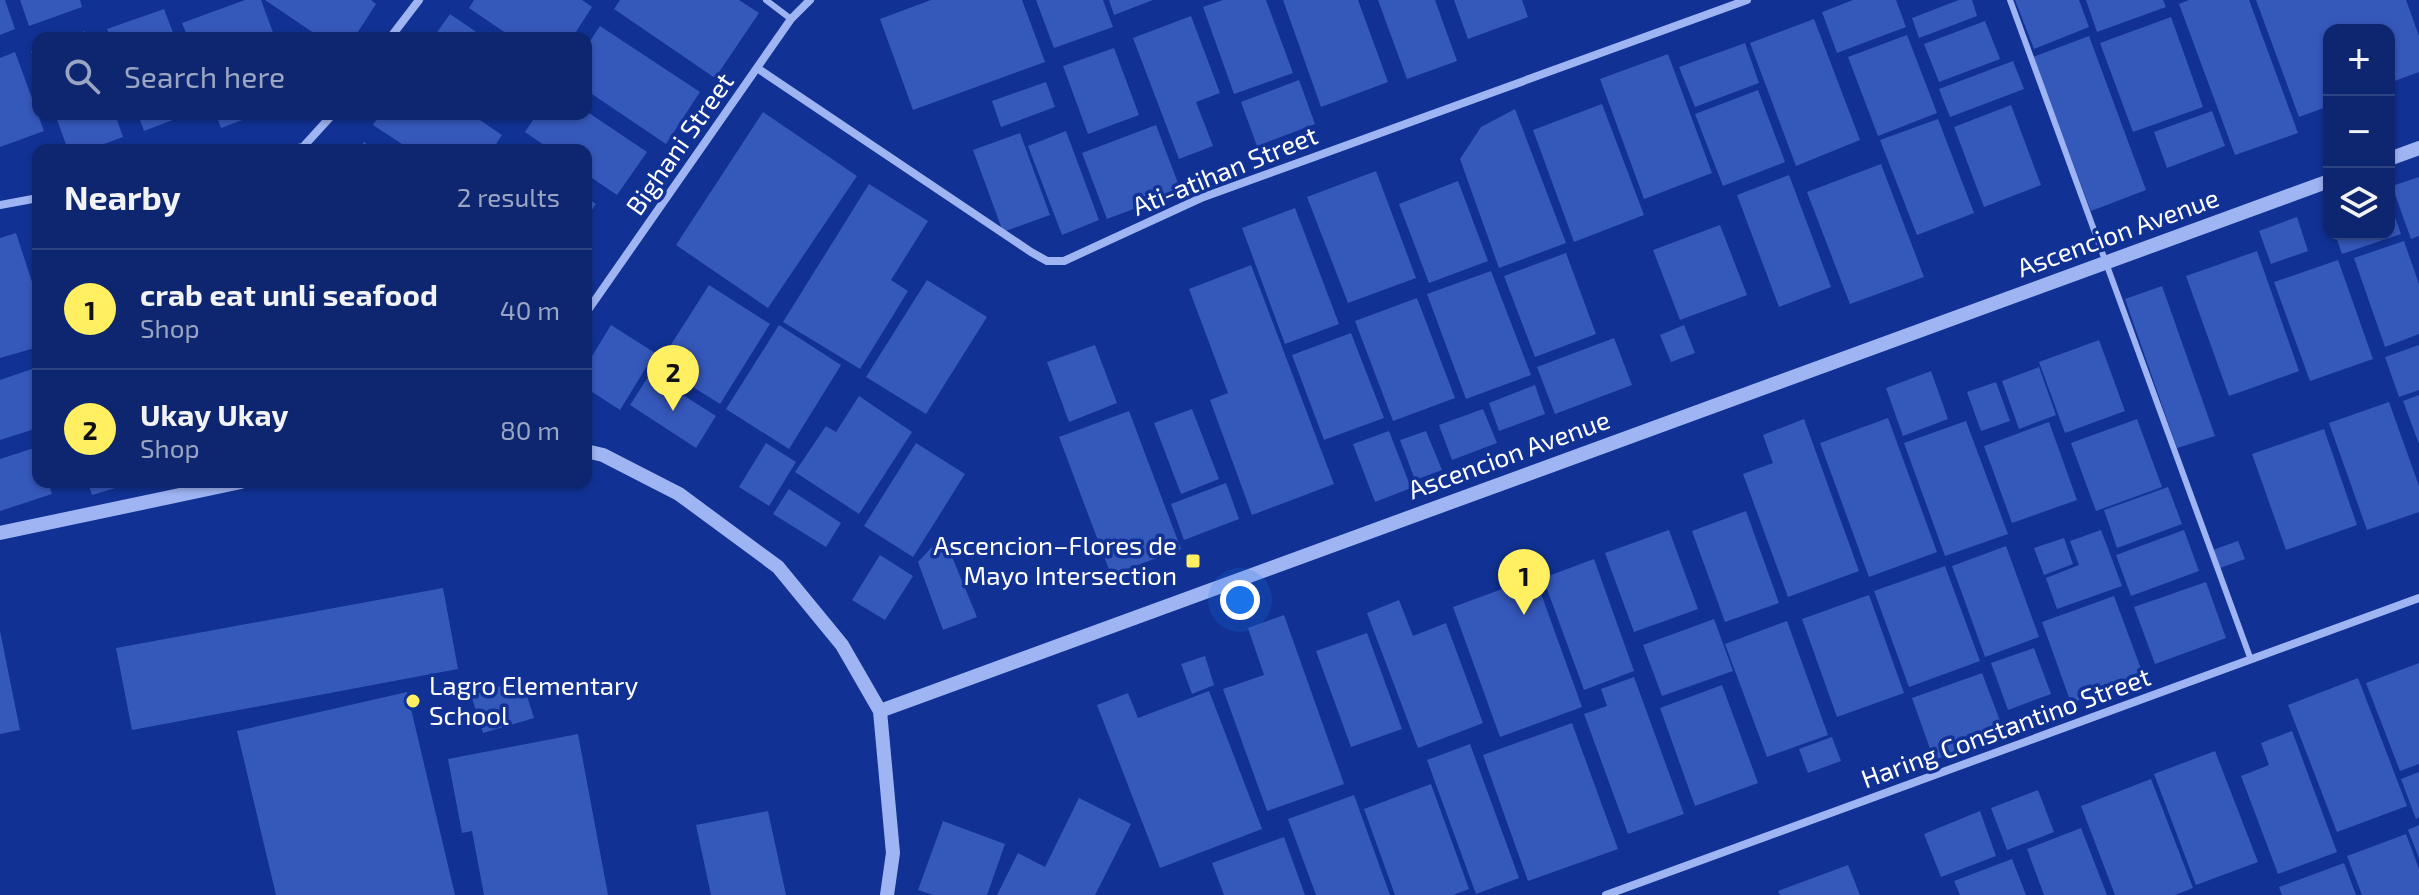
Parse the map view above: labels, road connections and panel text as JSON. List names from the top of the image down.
{
  "streets": {
    "street": [
      "Bighani Street",
      "Ati-atihan Street",
      "Ascencion Avenue",
      "Haring Constantino Street"
    ]
  },
  "crossings": [
    ["Bighani Street", "Ati-atihan Street"]
  ],
  "places": {
    "transit": ["Ascencion–Flores de Mayo Intersection"],
    "other": ["Lagro Elementary School"]
  },
  "page": {
    "map_buttons": ["+", "−"],
    "search": "Search here",
    "heading": ["Nearby", "2 results"],
    "list": [
      {
        "mark": "1",
        "name": "crab eat unli seafood",
        "note": "Shop",
        "value": "40 m"
      },
      {
        "mark": "2",
        "name": "Ukay Ukay",
        "note": "Shop",
        "value": "80 m"
      }
    ],
    "pins": ["2", "1"]
  }
}
